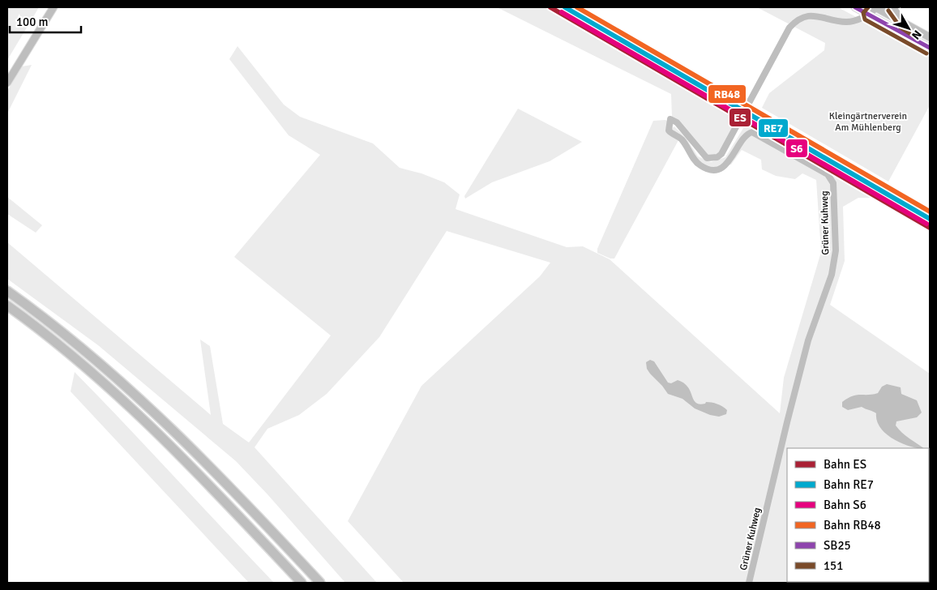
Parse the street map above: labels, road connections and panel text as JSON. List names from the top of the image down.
{
  "streets": {
    "street": ["Grüner Kuhweg"]
  },
  "parks": ["Kleingärtnerverein Am Mühlenberg"],
  "lines": [
    "rail line ES",
    "rail line RE7",
    "rail line RB48",
    "transit line SB25",
    "transit line 151",
    "rail line S6"
  ],
  "legend": [
    "Bahn ES",
    "Bahn RE7",
    "Bahn S6",
    "Bahn RB48",
    "SB25",
    "151"
  ],
  "scale_bar": "100 m",
  "north": "bottom right"
}
